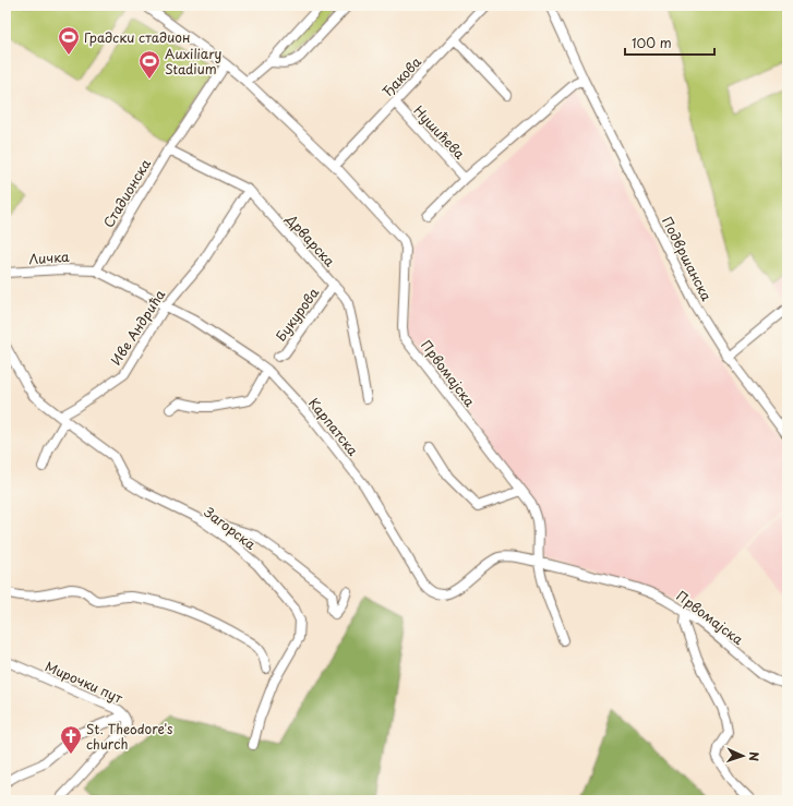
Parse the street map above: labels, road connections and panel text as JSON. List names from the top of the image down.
{
  "streets": {
    "street": [
      "Ђакова",
      "Нушићева",
      "Стадионска",
      "Дрварска",
      "Личка",
      "Подвршанска",
      "Букурова",
      "Иве Андрића",
      "Првомајска",
      "Карпатска",
      "Загорска",
      "Мирочки пут"
    ]
  },
  "crossings": [
    ["Ђакова", "Нушићева"],
    ["Ђакова", "Првомајска"],
    ["Стадионска", "Дрварска"],
    ["Стадионска", "Личка"],
    ["Стадионска", "Првомајска"],
    ["Дрварска", "Букурова"],
    ["Дрварска", "Иве Андрића"],
    ["Иве Андрића", "Карпатска"],
    ["Иве Андрића", "Загорска"],
    ["Првомајска", "Карпатска"]
  ],
  "places": {
    "sports": ["Градски стадион", "Auxiliary Stadium"],
    "church": ["St. Theodore's church"]
  },
  "scale_bar": "100 m",
  "north": "right"
}
